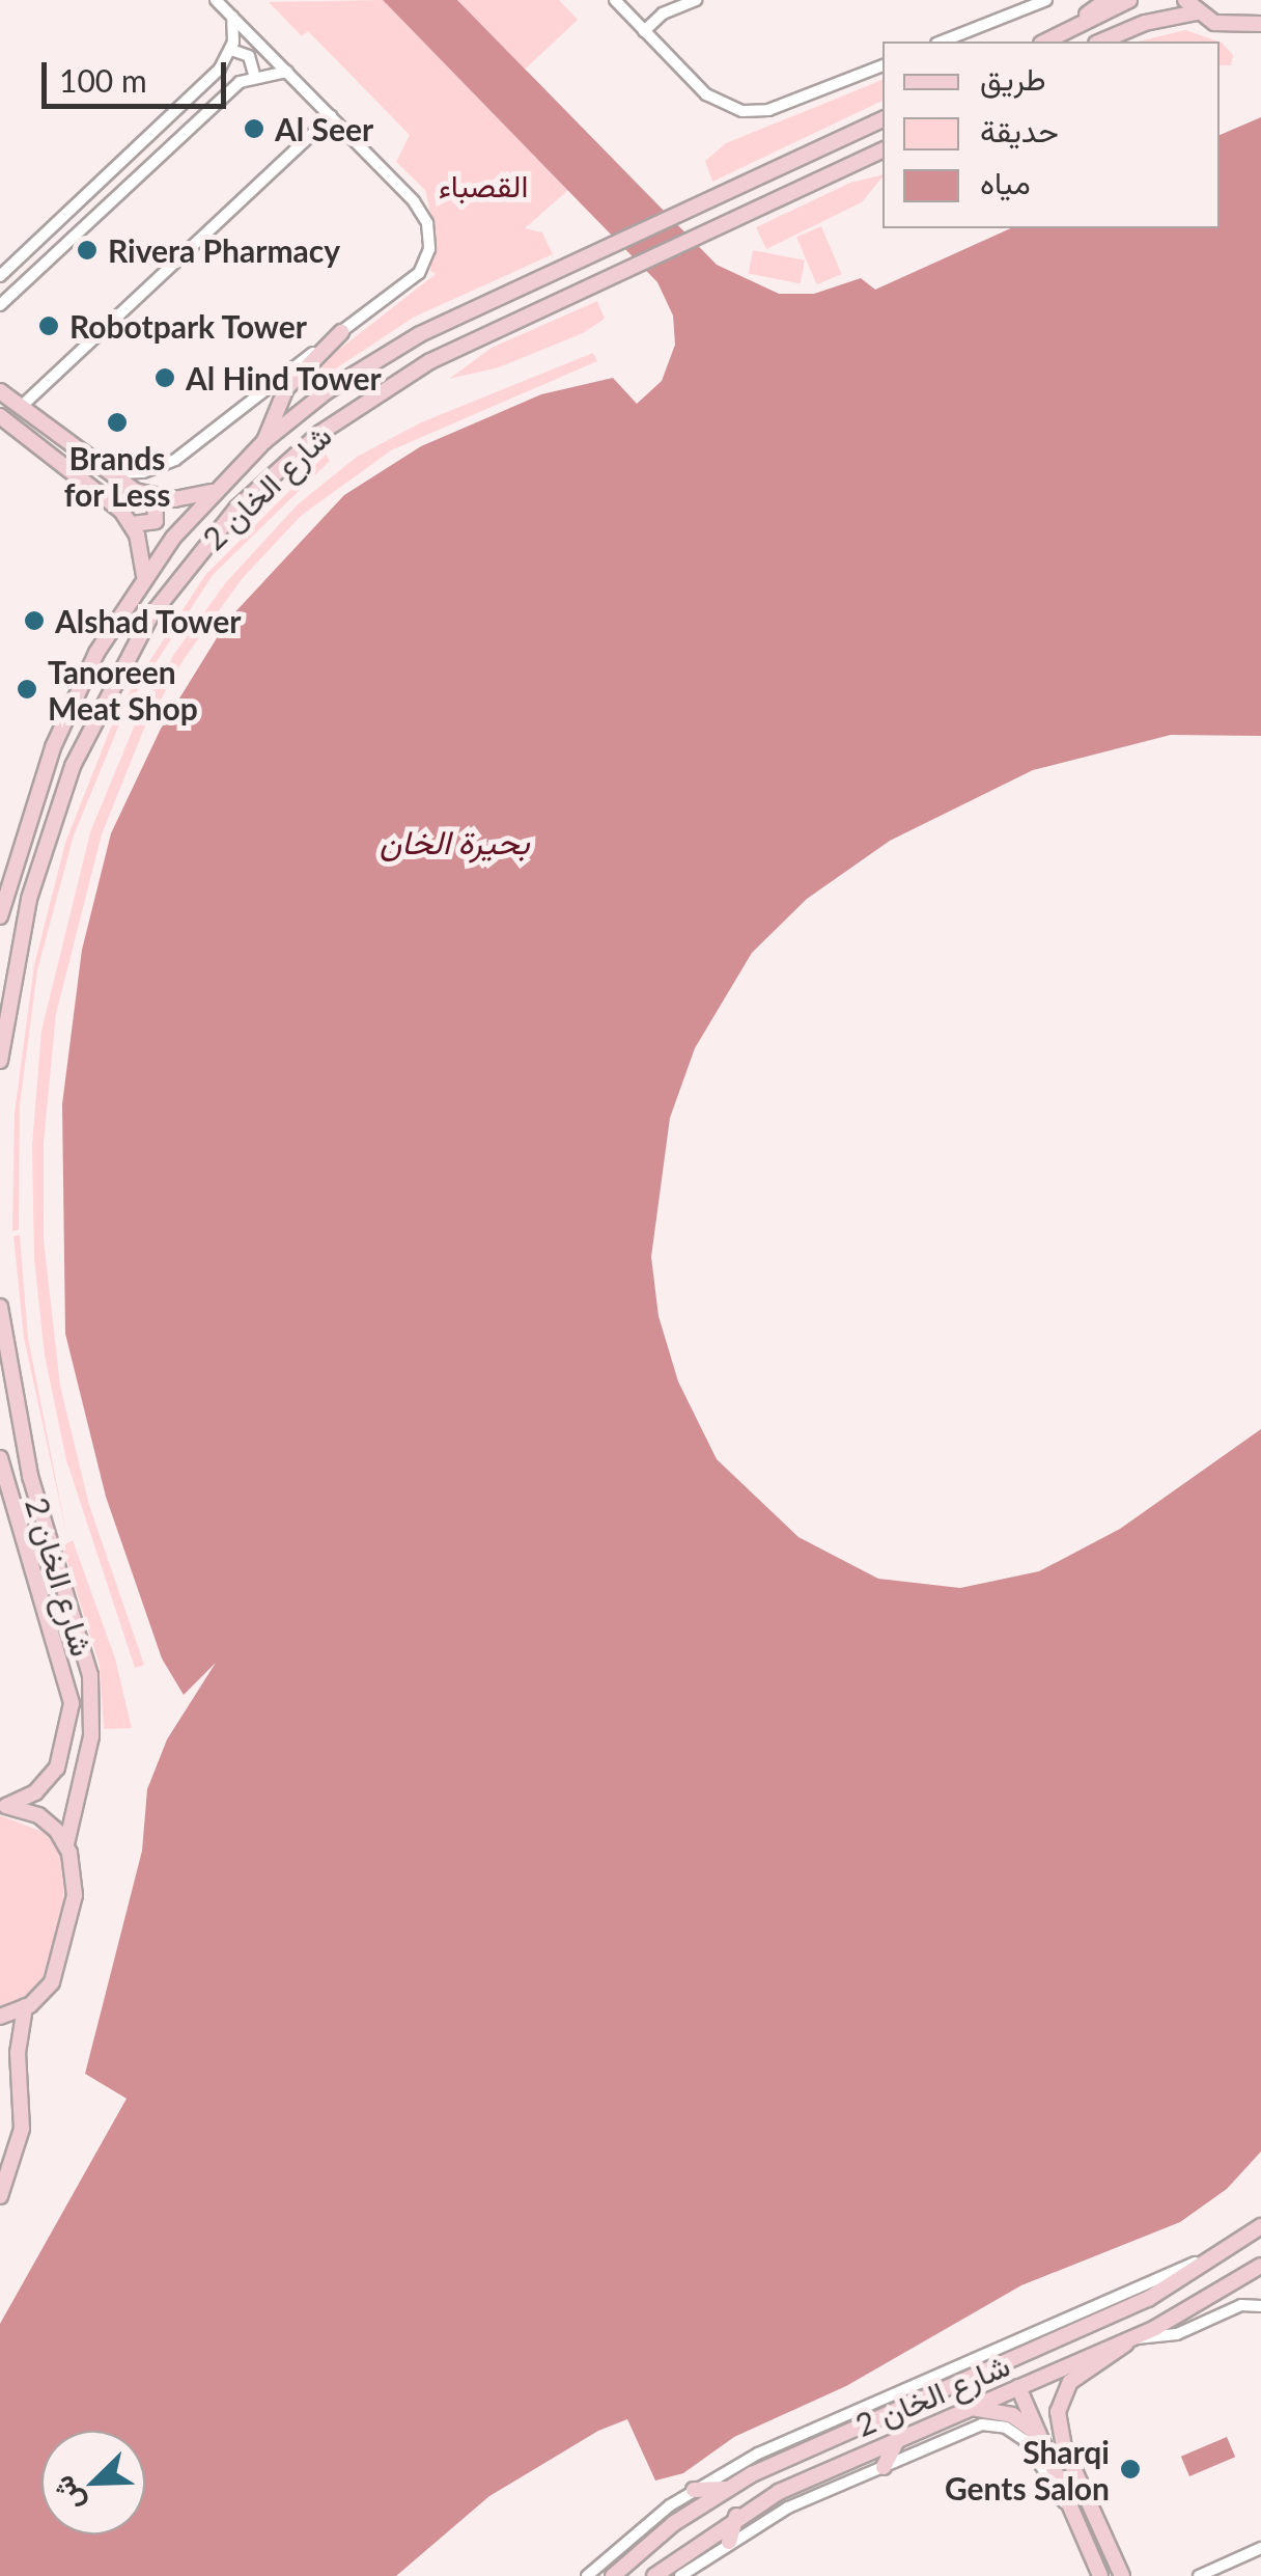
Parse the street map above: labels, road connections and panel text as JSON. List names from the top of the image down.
{
  "streets": {
    "main road": ["شارع الخان 2"]
  },
  "water": ["بحيرة الخان"],
  "parks": ["القصباء"],
  "places": [
    "Al Seer",
    "Rivera Pharmacy",
    "Robotpark Tower",
    "Al Hind Tower",
    "Brands for Less",
    "Alshad Tower",
    "Tanoreen Meat Shop",
    "Sharqi Gents Salon"
  ],
  "legend": ["طريق", "حديقة", "مياه"],
  "scale_bar": "100 m",
  "north": "bottom left"
}
